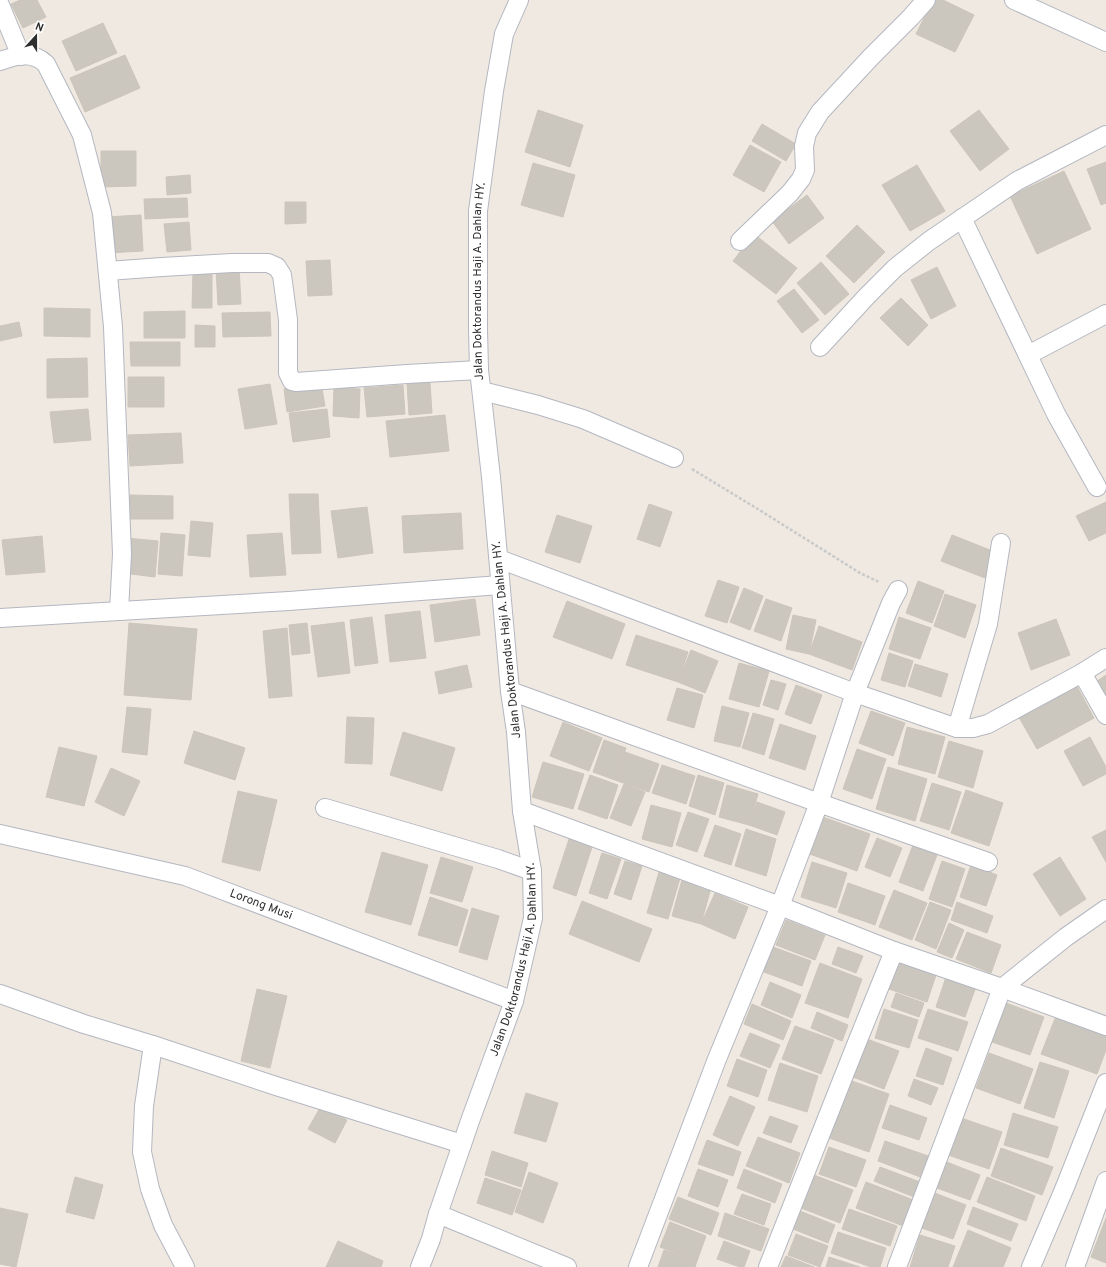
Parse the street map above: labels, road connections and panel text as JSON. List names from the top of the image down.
{
  "streets": {
    "street": ["Jalan Doktorandus Haji A. Dahlan HY.", "Lorong Musi"]
  },
  "crossings": [
    ["Jalan Doktorandus Haji A. Dahlan HY.", "Lorong Musi"]
  ],
  "north": "top"
}
